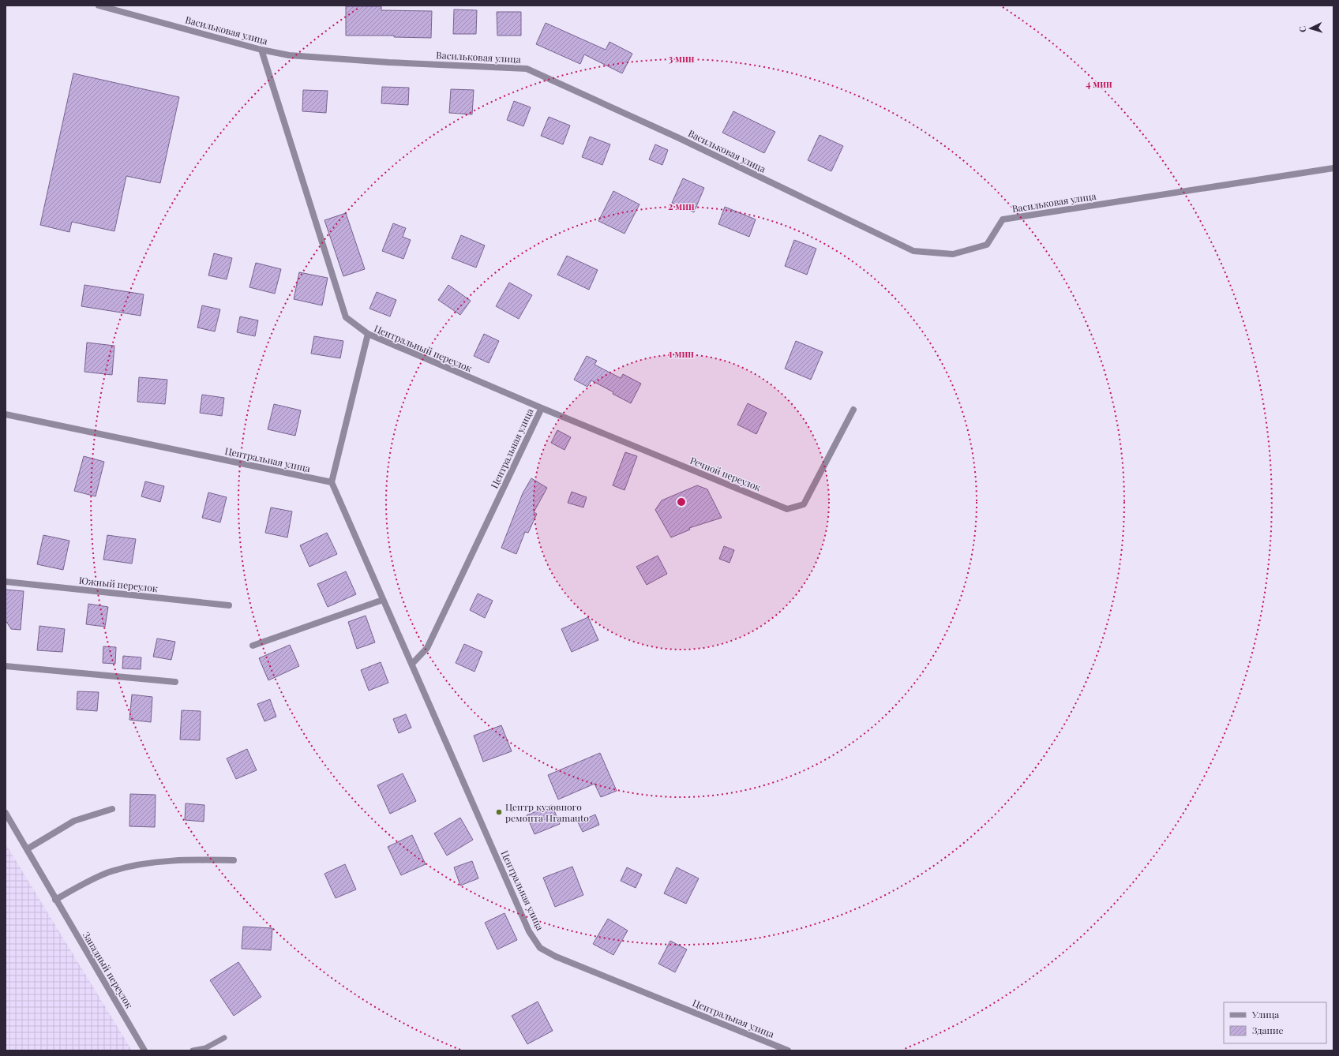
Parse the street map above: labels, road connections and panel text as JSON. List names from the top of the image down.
{
  "streets": {
    "street": [
      "Васильковая улица",
      "Центральный переулок",
      "Центральная улица",
      "Речной переулок",
      "Южный переулок",
      "Западный переулок"
    ]
  },
  "crossings": [
    ["Центральный переулок", "Центральная улица"],
    ["Центральный переулок", "Речной переулок"],
    ["Центральная улица", "Речной переулок"]
  ],
  "places": ["Центр кузовного ремонта Hramauto"],
  "legend": ["Улица", "Здание"],
  "north": "left",
  "rings": [
    "3 мин",
    "4 мин",
    "2 мин",
    "1 мин"
  ]
}
